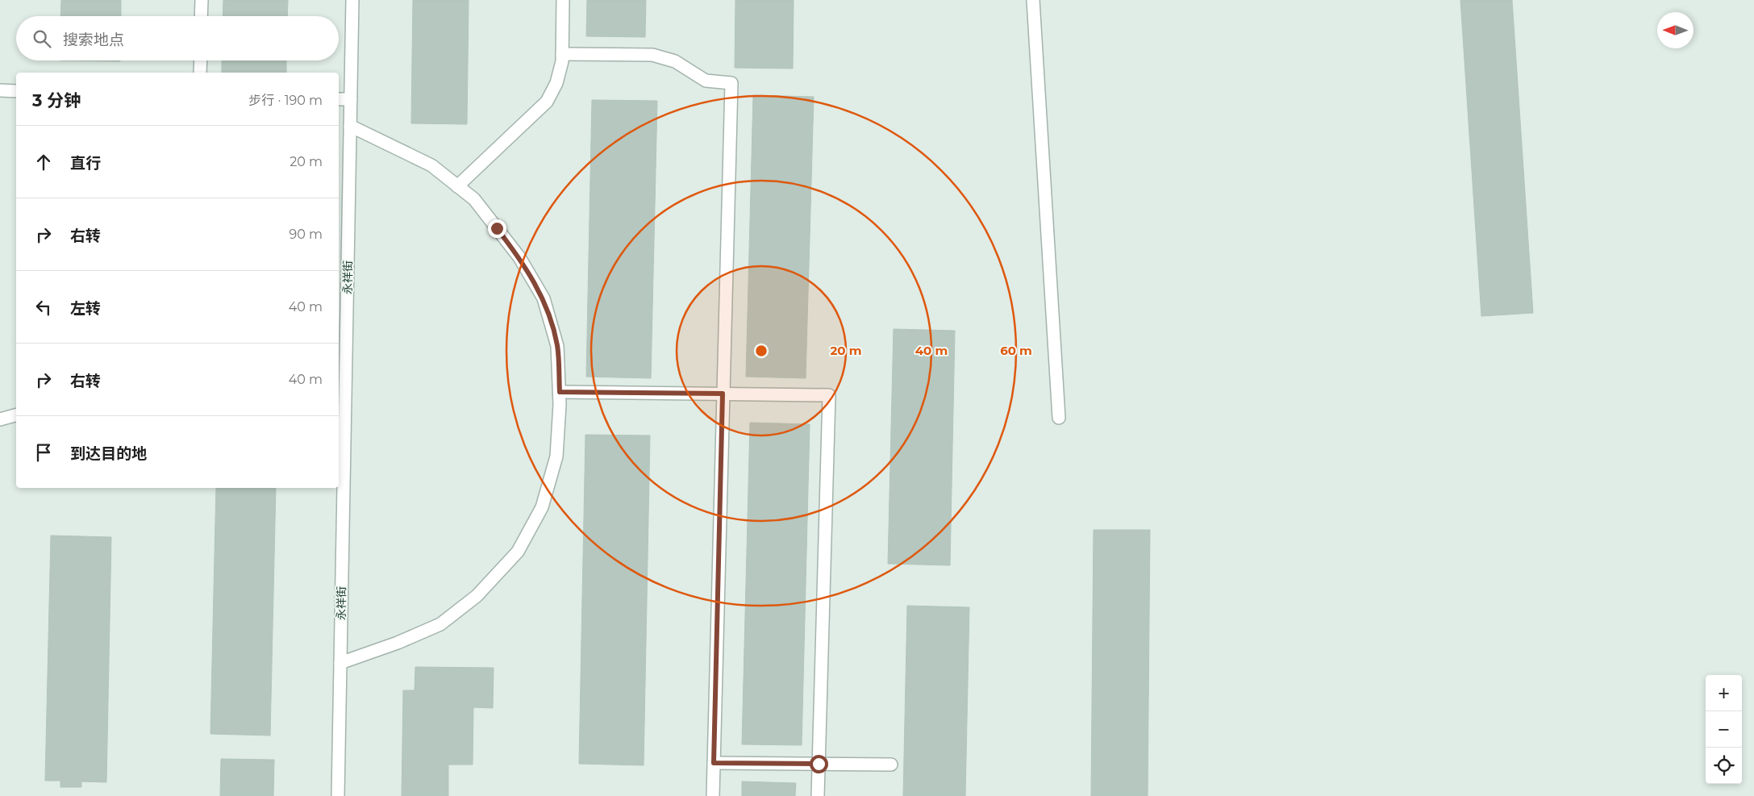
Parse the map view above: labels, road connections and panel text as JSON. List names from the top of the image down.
{
  "streets": {
    "street": ["永祥街"]
  },
  "north": "left",
  "page": {
    "search": "搜索地点",
    "heading": ["3 分钟", "步行 · 190 m"],
    "list": [
      ["直行", "20 m"],
      ["右转", "90 m"],
      ["左转", "40 m"],
      ["右转", "40 m"],
      "到达目的地"
    ],
    "map_buttons": ["+", "−"]
  },
  "rings": ["20 m", "40 m", "60 m"]
}
